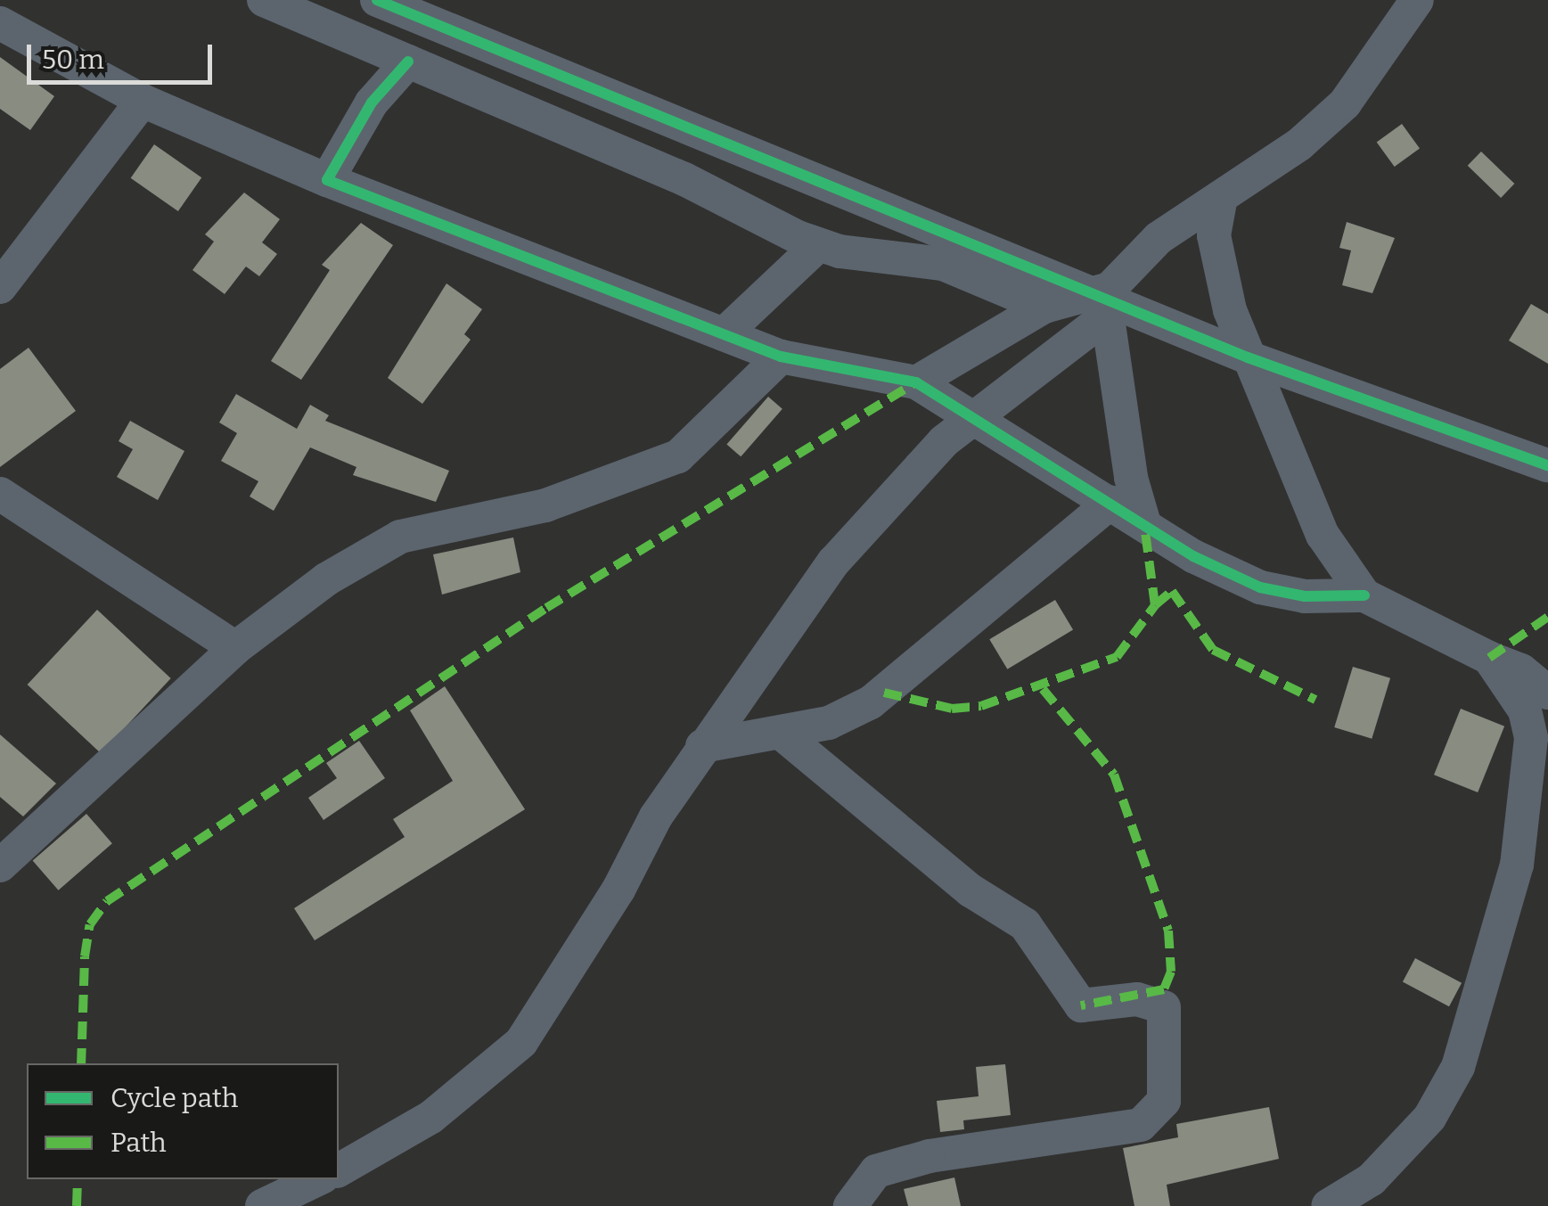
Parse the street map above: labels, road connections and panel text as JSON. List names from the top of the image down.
{
  "legend": ["Cycle path", "Path"],
  "scale_bar": "50 m"
}
